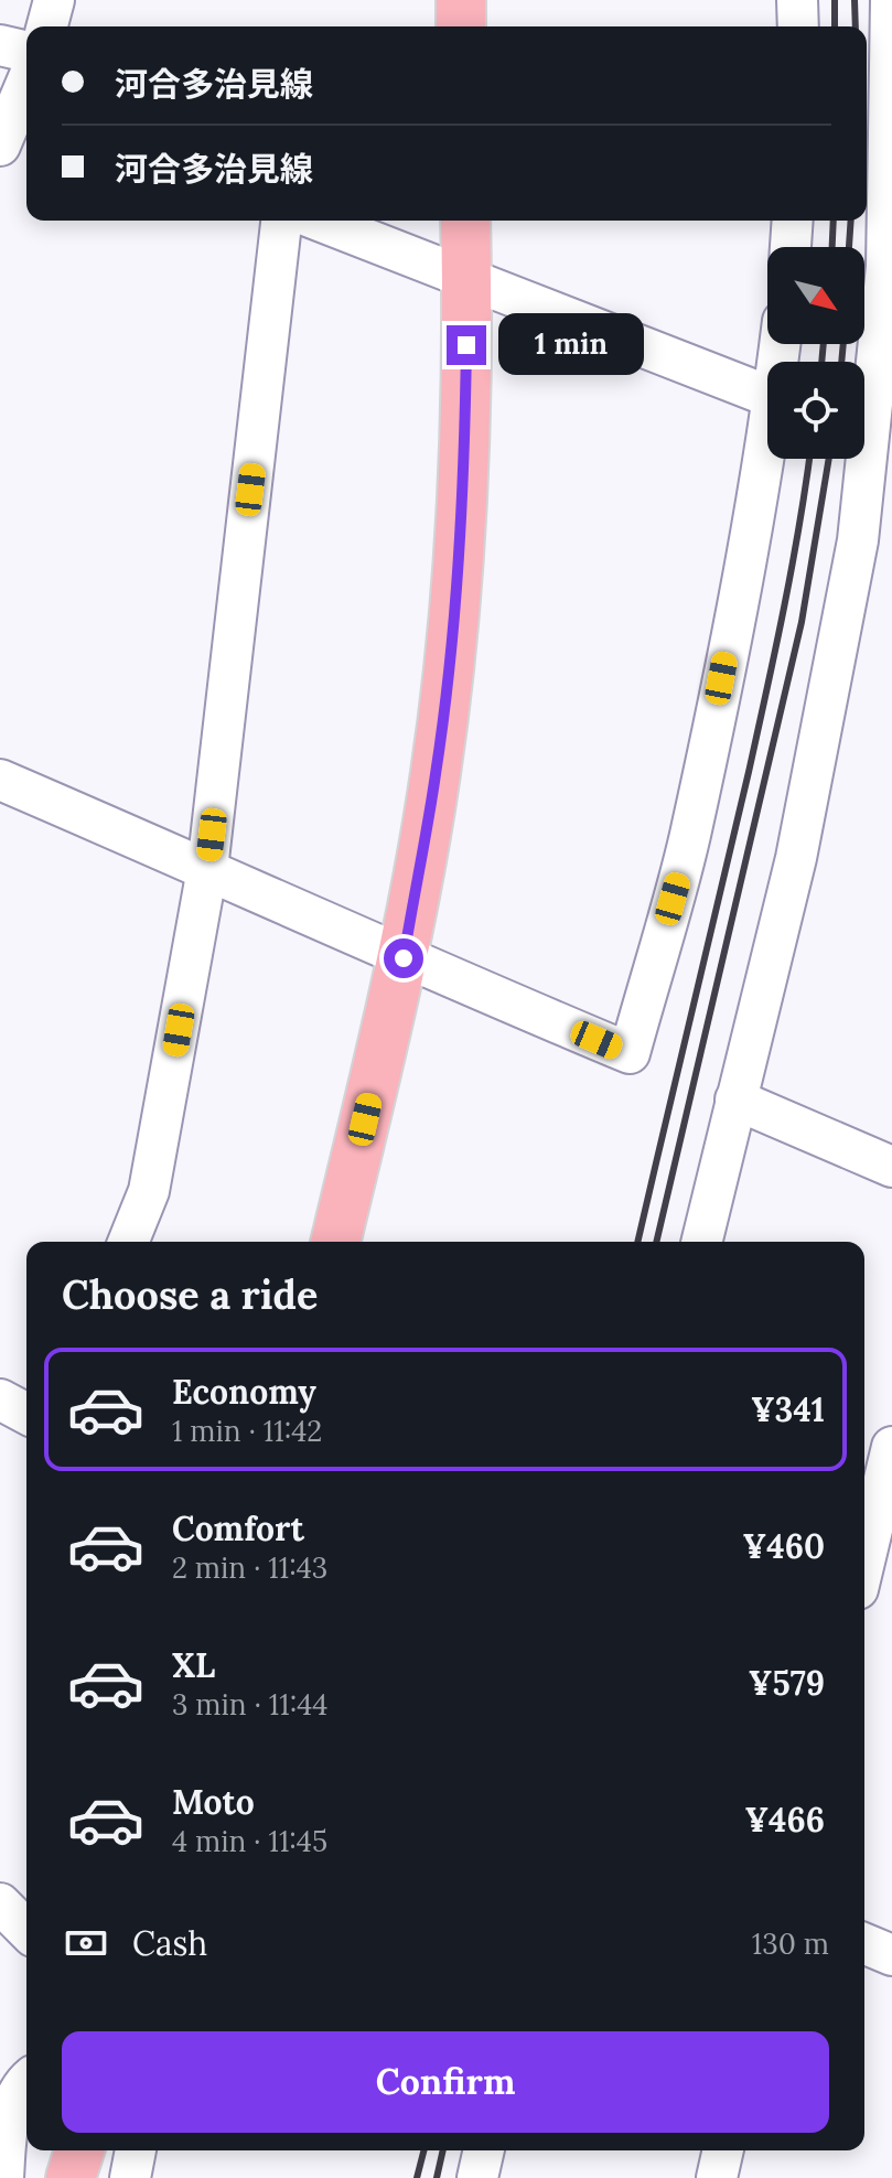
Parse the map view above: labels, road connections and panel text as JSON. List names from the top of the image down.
{
  "north": "bottom right",
  "page": {
    "banner": ["河合多治見線", "河合多治見線"],
    "bubble": "1 min",
    "heading": "Choose a ride",
    "list": [
      {
        "name": "Economy",
        "note": "1 min · 11:42",
        "value": "¥341"
      },
      {
        "name": "Comfort",
        "note": "2 min · 11:43",
        "value": "¥460"
      },
      {
        "name": "XL",
        "note": "3 min · 11:44",
        "value": "¥579"
      },
      {
        "name": "Moto",
        "note": "4 min · 11:45",
        "value": "¥466"
      }
    ],
    "pay": ["Cash", "130 m"],
    "buttons": "Confirm"
  }
}
